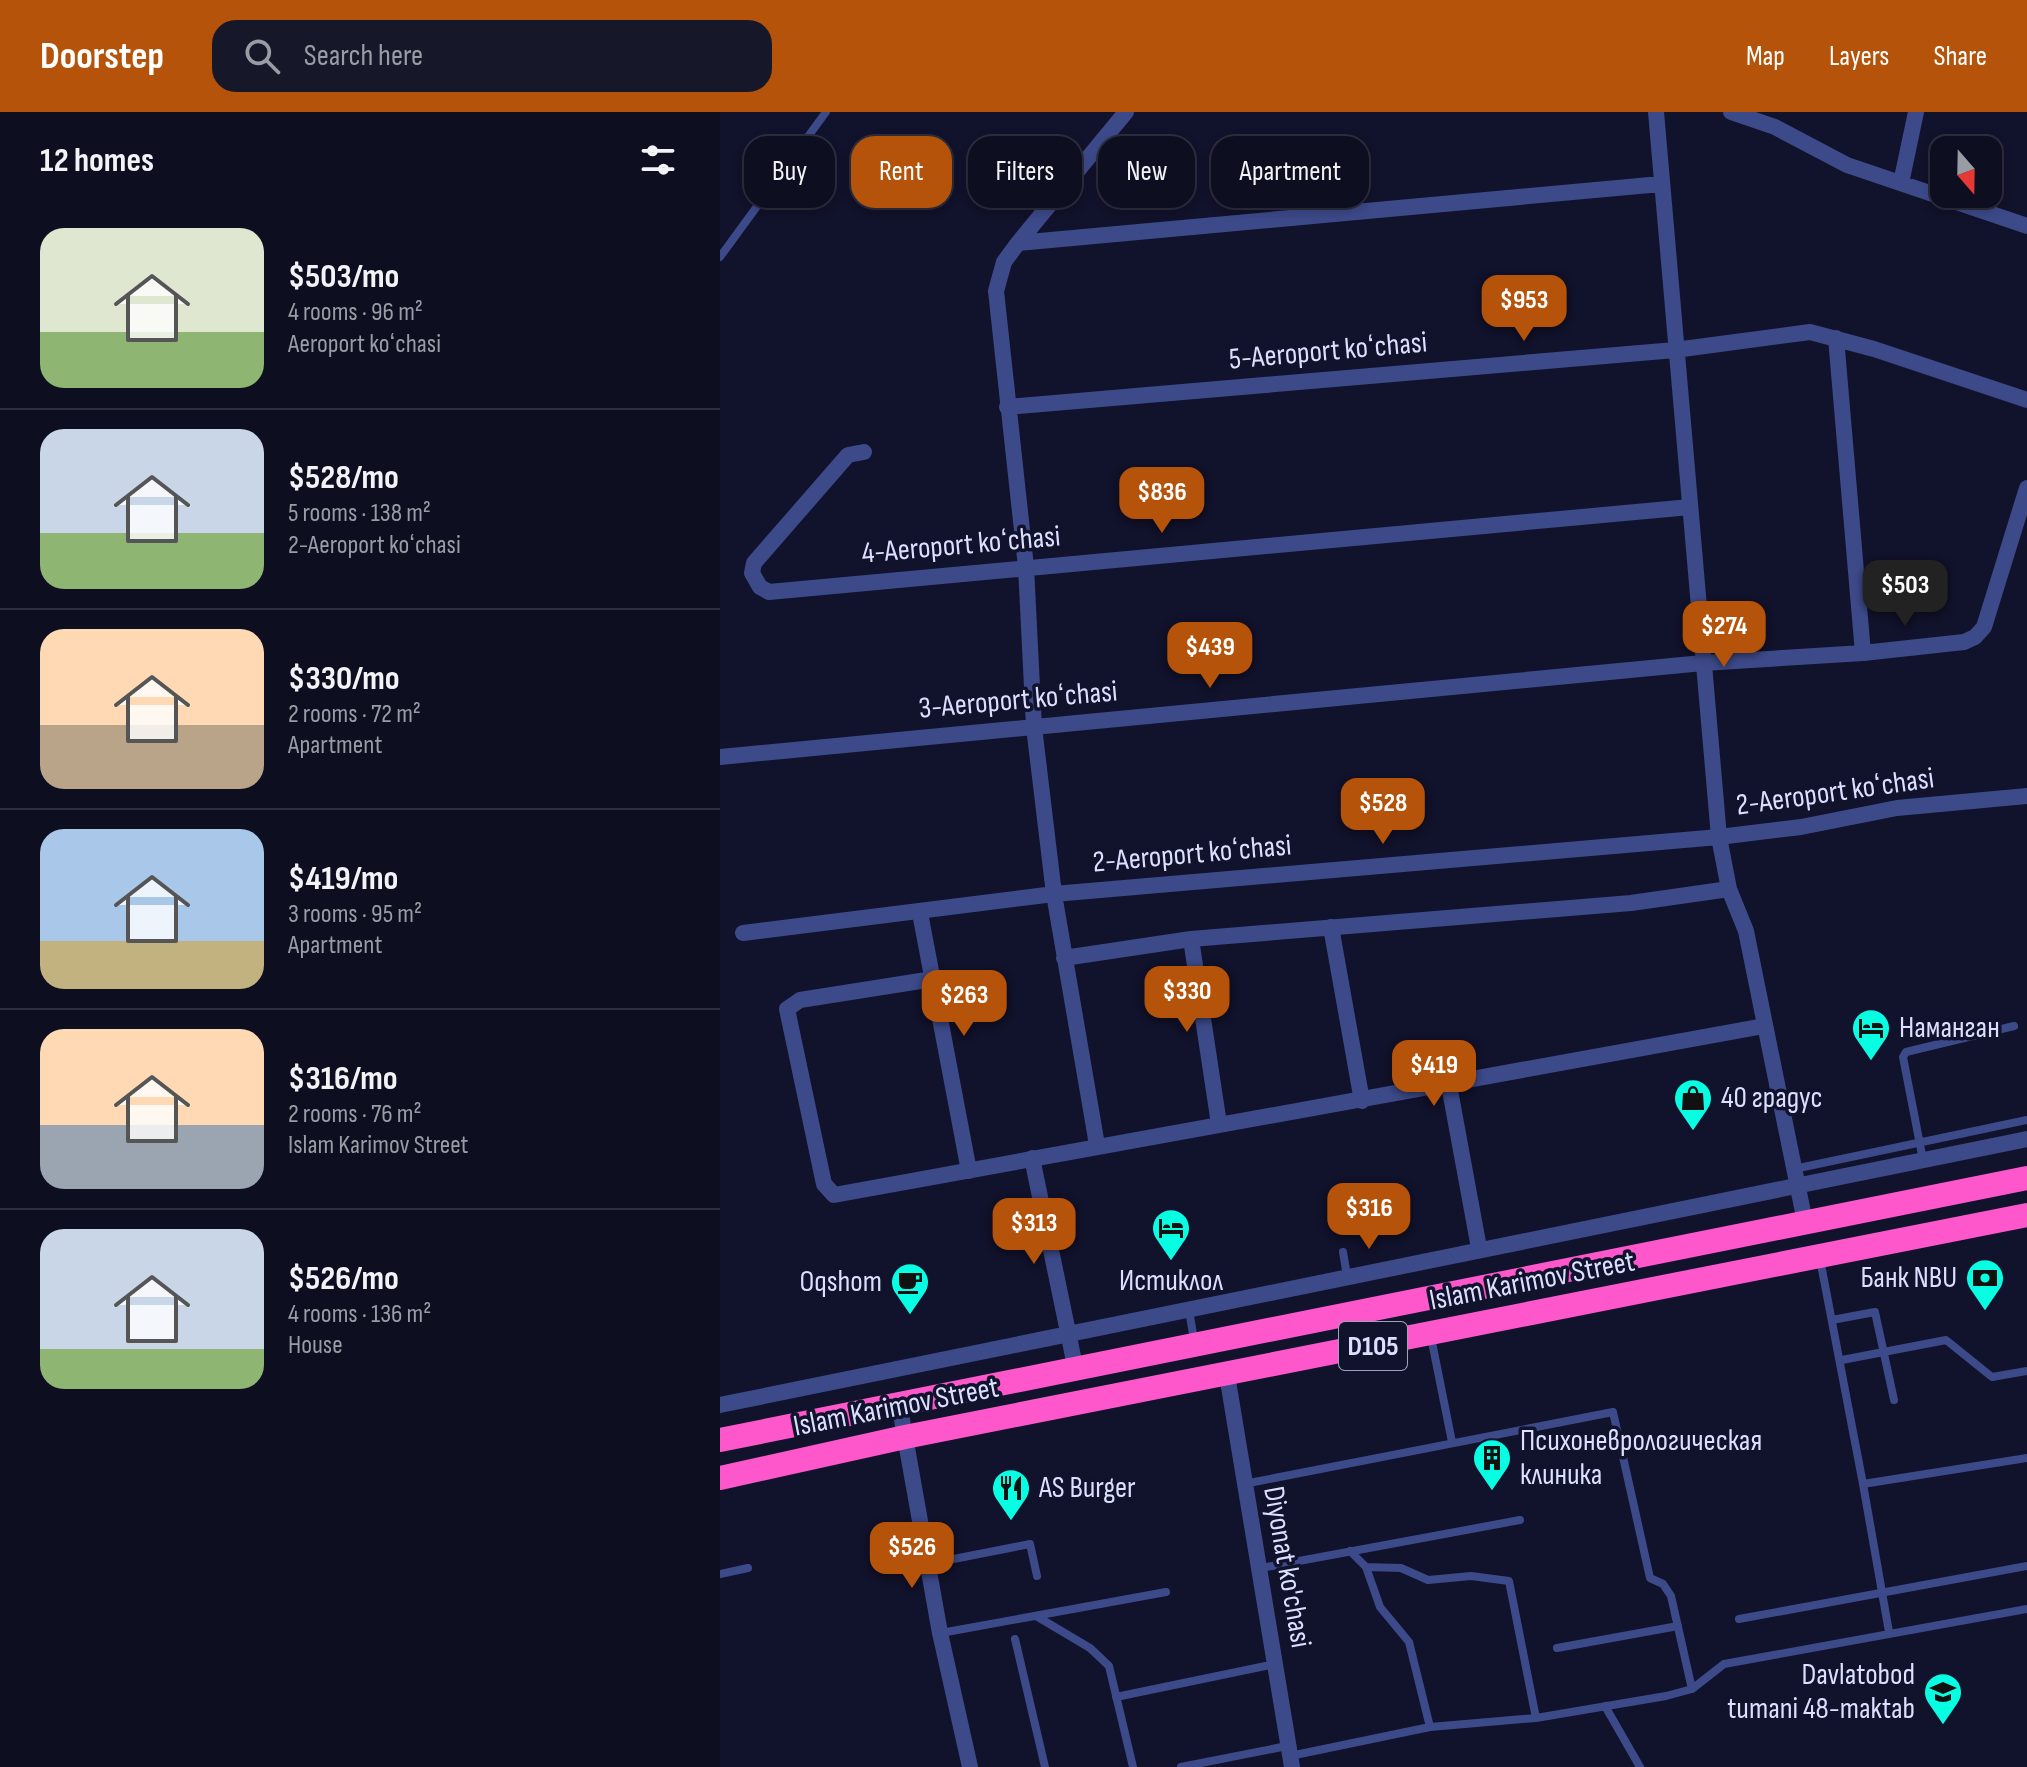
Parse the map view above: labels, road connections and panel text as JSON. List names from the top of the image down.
{
  "streets": {
    "highway": ["Islam Karimov Street", "D105"],
    "street": [
      "5-Aeroport koʻchasi",
      "4-Aeroport koʻchasi",
      "3-Aeroport koʻchasi",
      "2-Aeroport koʻchasi",
      "Diyonat ko'chasi"
    ]
  },
  "crossings": [
    ["Islam Karimov Street", "Diyonat ko'chasi"]
  ],
  "places": {
    "hotel": ["Наманган", "Истиклол"],
    "shop": ["40 градус"],
    "bank": ["Банк NBU"],
    "cafe": ["Oqshom"],
    "building": ["Психоневрологическая клиника"],
    "restaurant": ["AS Burger"],
    "school or university": ["Davlatobod tumani 48-maktab"]
  },
  "north": "bottom",
  "page": {
    "header": "Doorstep",
    "search": "Search here",
    "nav": ["Map", "Layers", "Share"],
    "heading": "12 homes",
    "chip": [
      "Buy",
      "Rent",
      "Filters",
      "New",
      "Apartment"
    ],
    "list": [
      {
        "name": "$503/mo",
        "note": "4 rooms · 96 m² · Aeroport koʻchasi"
      },
      {
        "name": "$528/mo",
        "note": "5 rooms · 138 m² · 2-Aeroport koʻchasi"
      },
      {
        "name": "$330/mo",
        "note": "2 rooms · 72 m² · Apartment"
      },
      {
        "name": "$419/mo",
        "note": "3 rooms · 95 m² · Apartment"
      },
      {
        "name": "$316/mo",
        "note": "2 rooms · 76 m² · Islam Karimov Street"
      },
      {
        "name": "$526/mo",
        "note": "4 rooms · 136 m² · House"
      }
    ],
    "price": [
      "$953",
      "$836",
      "$503",
      "$274",
      "$439",
      "$528",
      "$330",
      "$263",
      "$419",
      "$316",
      "$313",
      "$526"
    ]
  }
}
